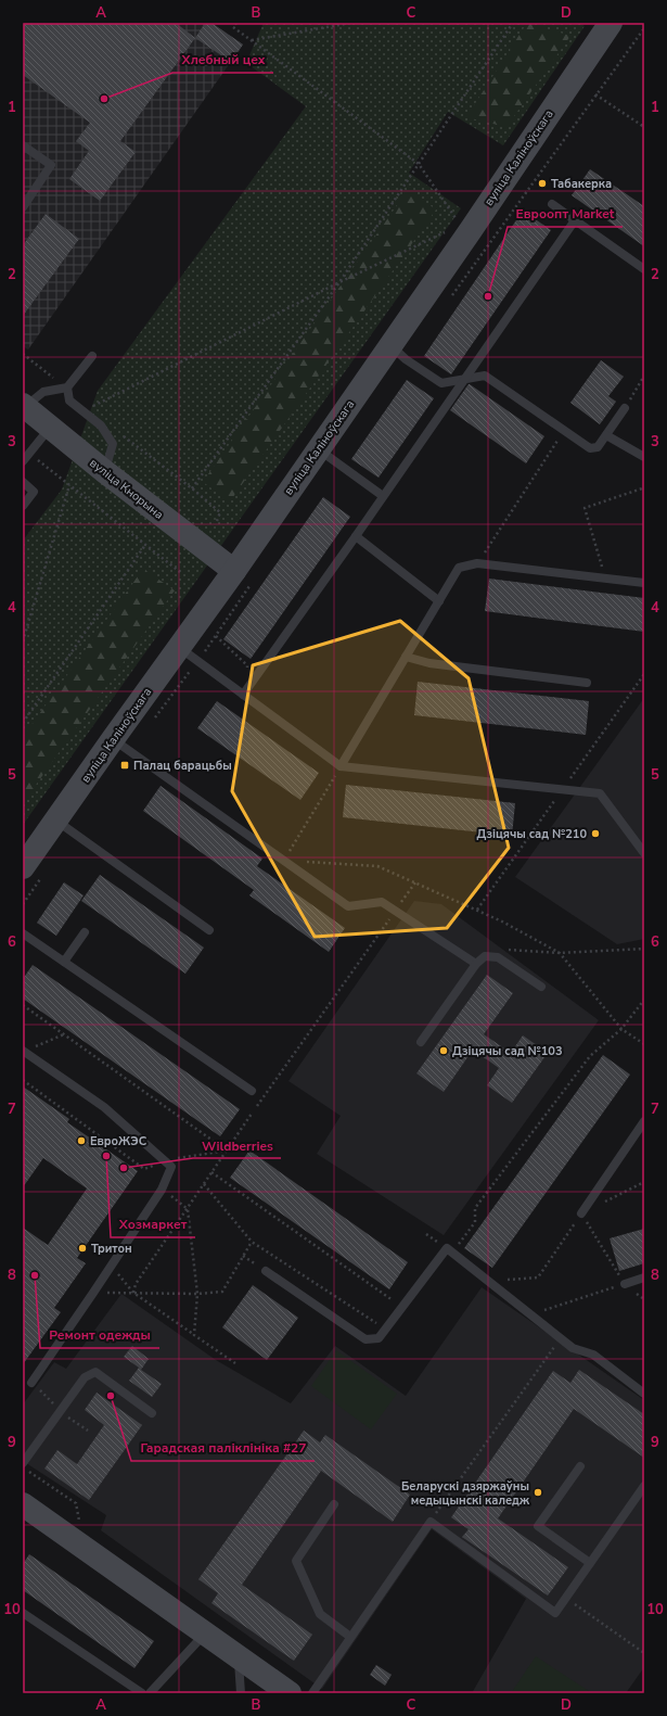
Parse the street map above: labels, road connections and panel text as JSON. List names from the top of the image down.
{
  "streets": {
    "main road": ["вуліца Каліноўскага", "вуліца Кнорына"]
  },
  "crossings": [
    ["вуліца Каліноўскага", "вуліца Кнорына"]
  ],
  "places": {
    "other": [
      "Хлебный цех",
      "Табакерка",
      "Евроопт Market",
      "Дзіцячы сад №210",
      "Дзіцячы сад №103",
      "ЕвроЖЭС",
      "Хозмаркет",
      "Wildberries",
      "Тритон",
      "Ремонт одежды",
      "Гарадская паліклініка #27",
      "Беларускі дзяржаўны медыцынскі каледж"
    ],
    "transit": ["Палац барацьбы"]
  },
  "grid": {
    "columns": [
      "A",
      "B",
      "C",
      "D"
    ],
    "rows": [
      "1",
      "2",
      "3",
      "4",
      "5",
      "6",
      "7",
      "8",
      "9",
      "10"
    ]
  }
}
